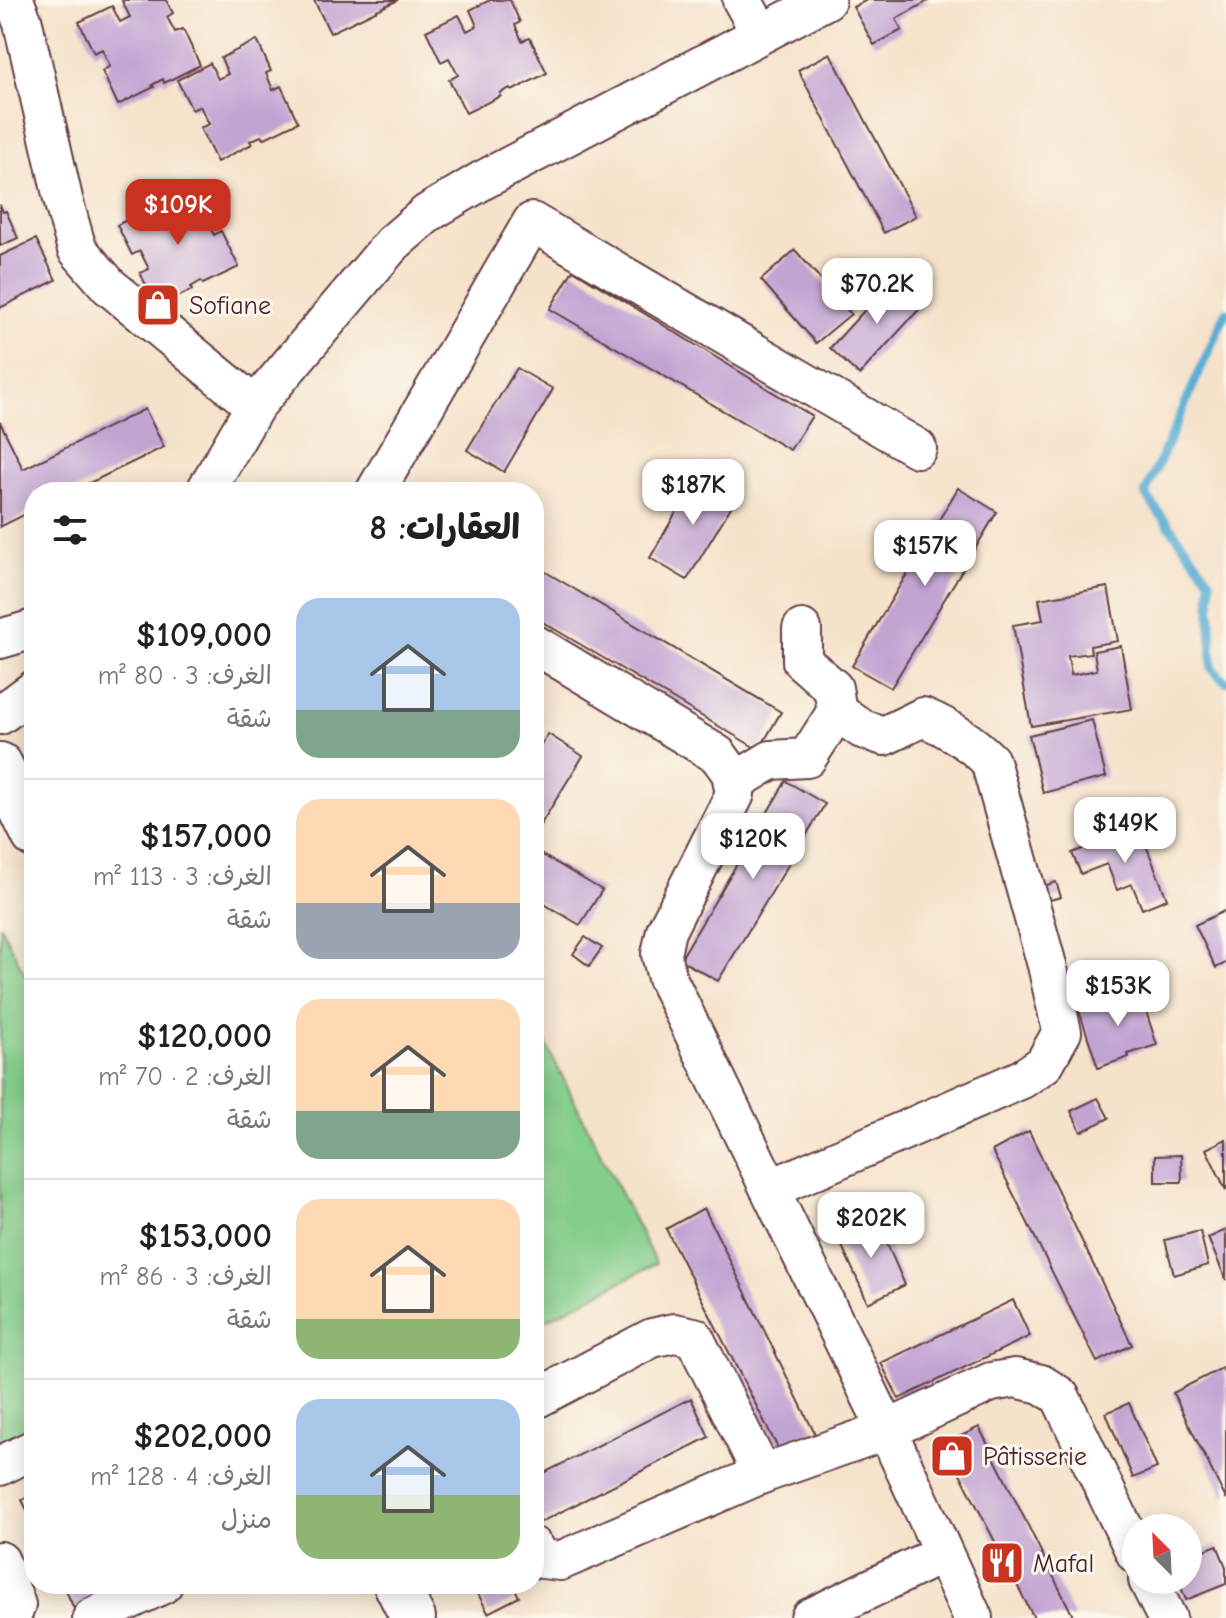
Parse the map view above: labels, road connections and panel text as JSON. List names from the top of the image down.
{
  "places": {
    "shop": ["Sofiane", "Pâtisserie"],
    "restaurant": ["Mafal"]
  },
  "north": "top left",
  "page": {
    "price": [
      "$109K",
      "$70.2K",
      "$187K",
      "$157K",
      "$149K",
      "$120K",
      "$153K",
      "$202K"
    ],
    "heading": "العقارات: 8",
    "list": [
      {
        "name": "$109,000",
        "note": "الغرف: 3 · 80 m² · شقة"
      },
      {
        "name": "$157,000",
        "note": "الغرف: 3 · 113 m² · شقة"
      },
      {
        "name": "$120,000",
        "note": "الغرف: 2 · 70 m² · شقة"
      },
      {
        "name": "$153,000",
        "note": "الغرف: 3 · 86 m² · شقة"
      },
      {
        "name": "$202,000",
        "note": "الغرف: 4 · 128 m² · منزل"
      }
    ]
  }
}
